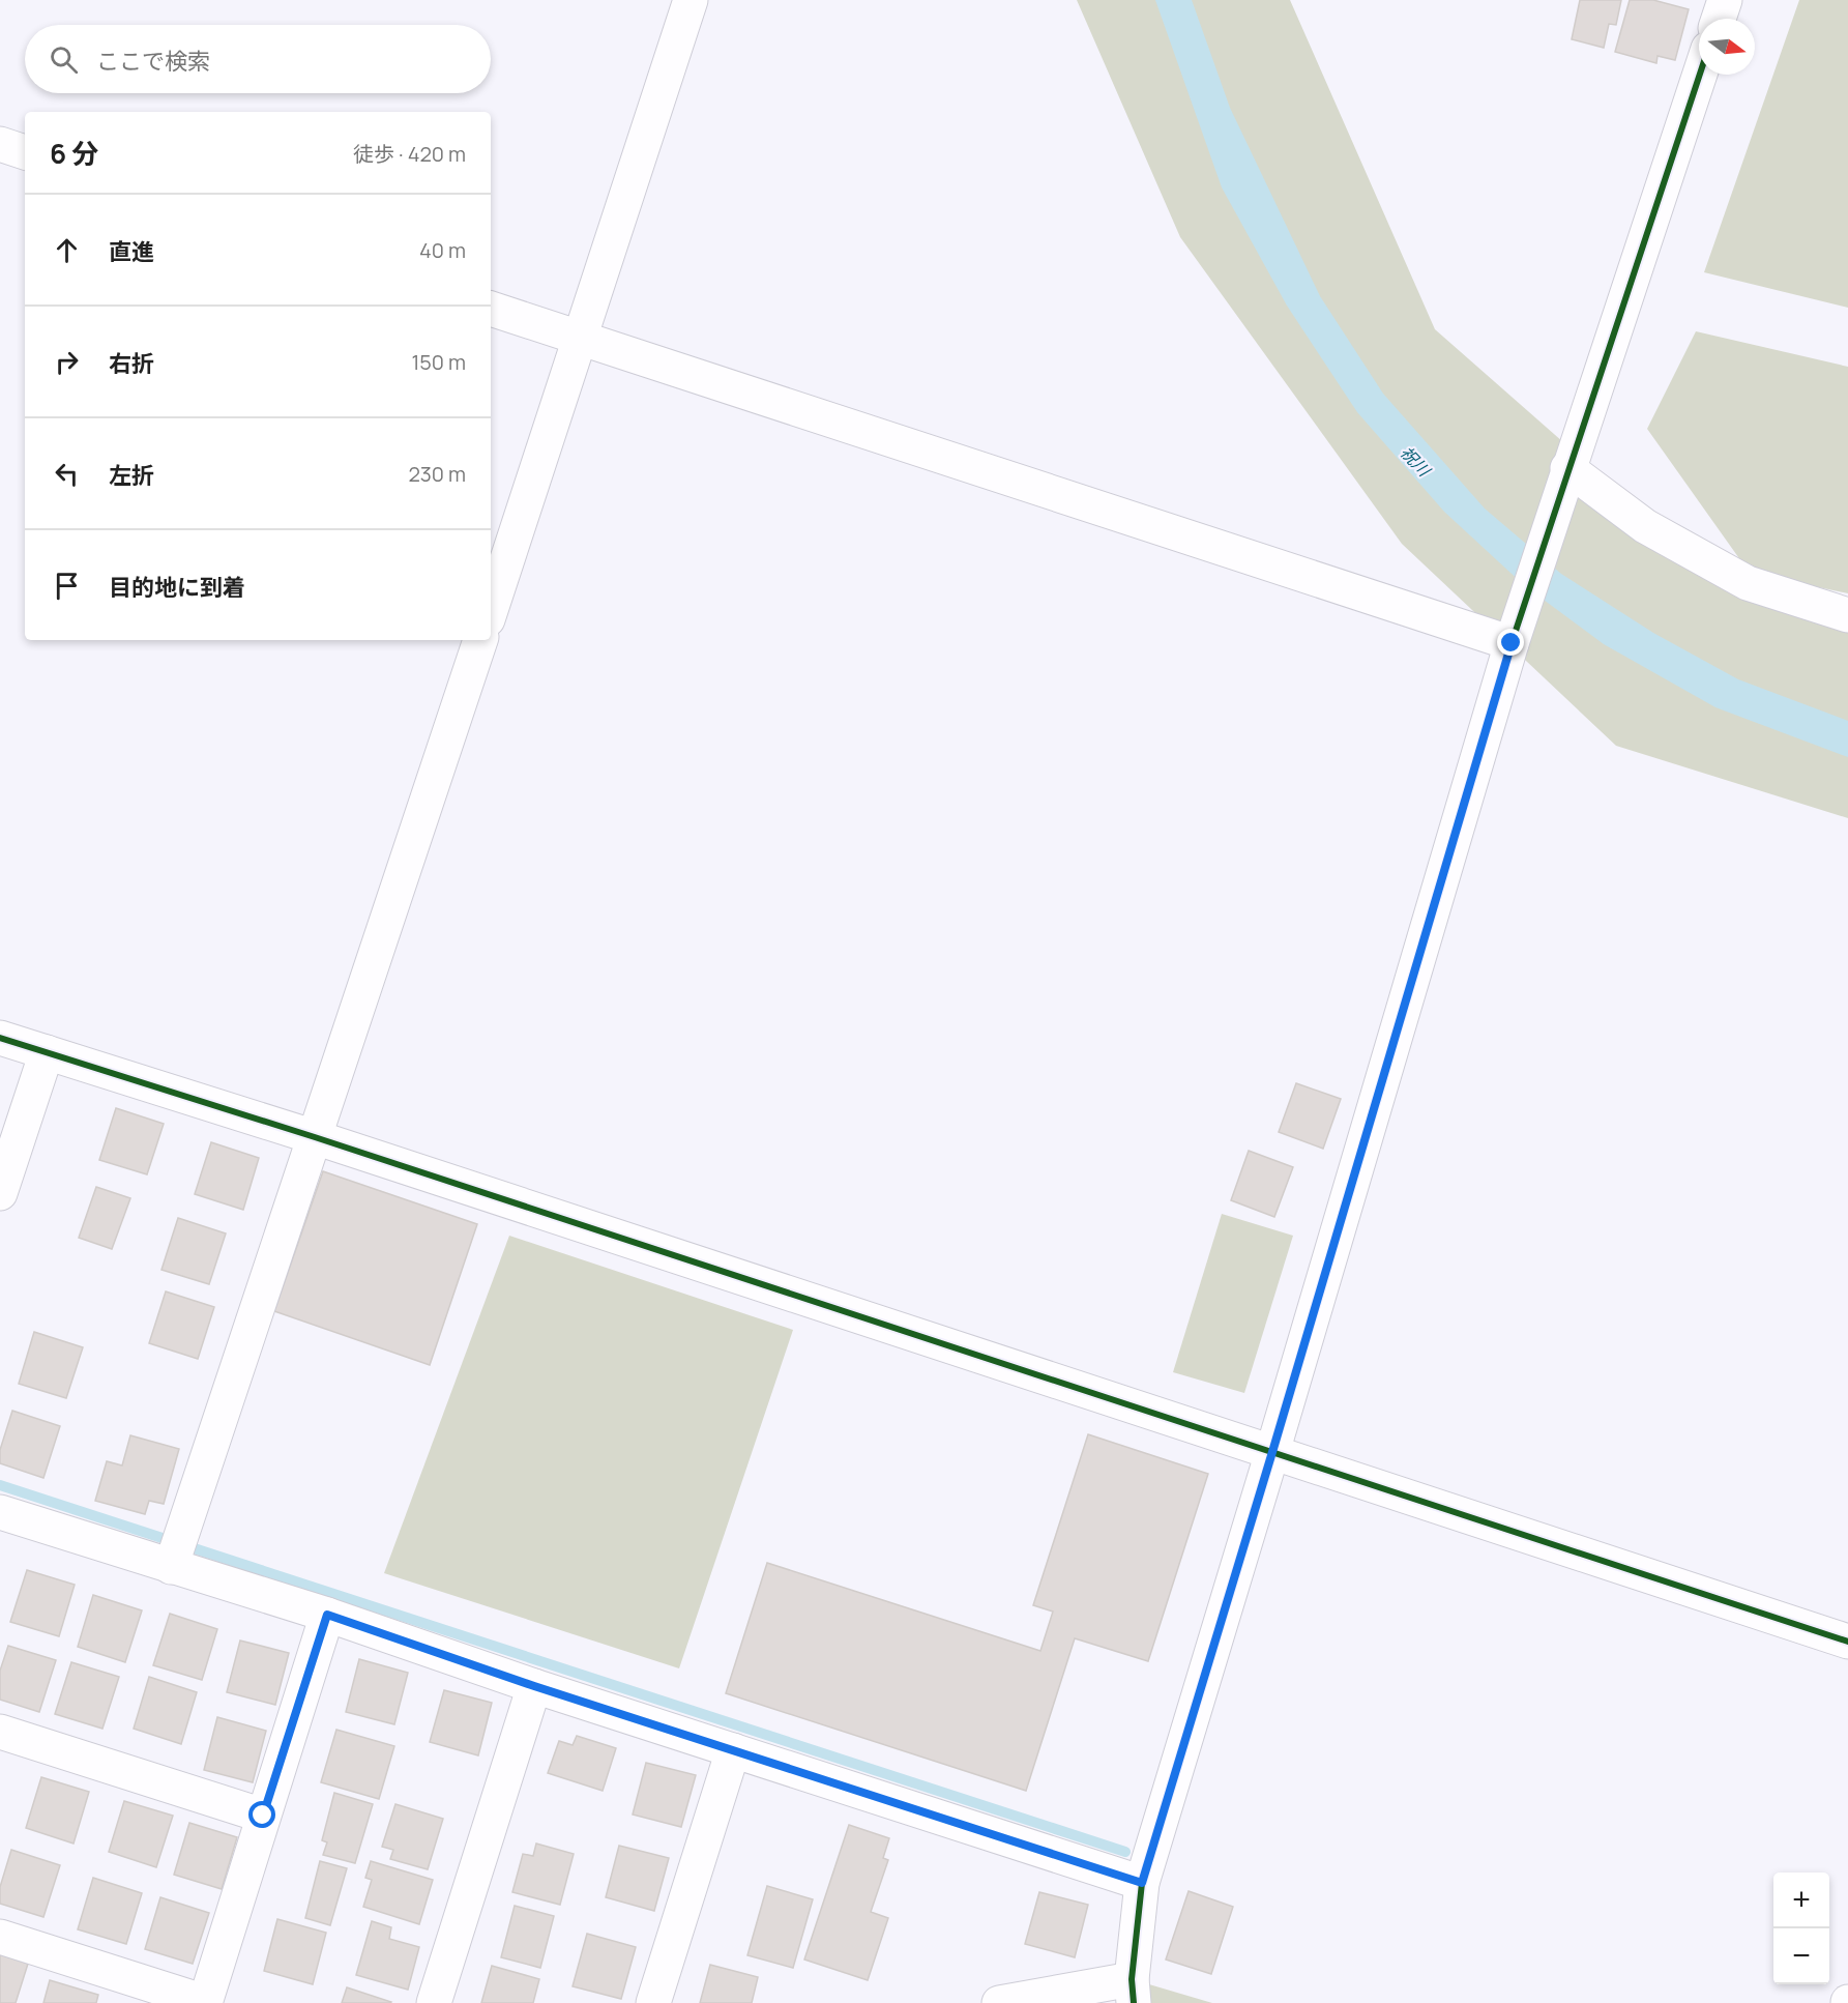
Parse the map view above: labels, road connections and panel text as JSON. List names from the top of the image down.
{
  "water": ["祝川"],
  "north": "right",
  "page": {
    "search": "ここで検索",
    "heading": ["6 分", "徒歩 · 420 m"],
    "list": [
      ["直進", "40 m"],
      ["右折", "150 m"],
      ["左折", "230 m"],
      "目的地に到着"
    ],
    "map_buttons": ["+", "−"]
  }
}
